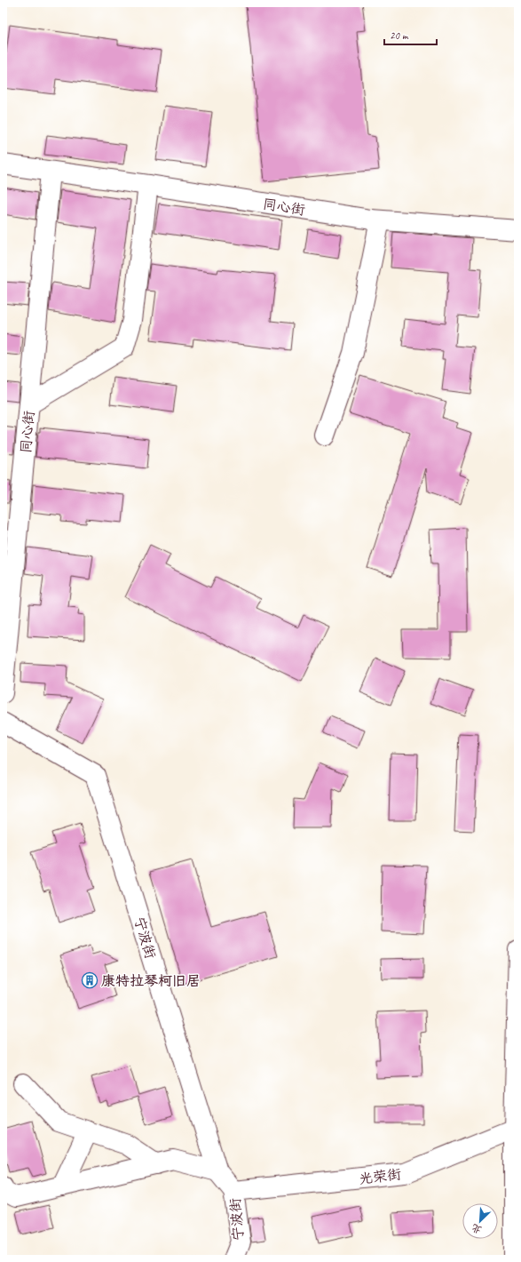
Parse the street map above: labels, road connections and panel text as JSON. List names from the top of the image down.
{
  "streets": {
    "street": ["同心街", "宁波街", "光荣街"]
  },
  "crossings": [
    ["宁波街", "光荣街"]
  ],
  "places": {
    "building": ["康特拉琴柯旧居"]
  },
  "scale_bar": "20 m",
  "north": "bottom left"
}
